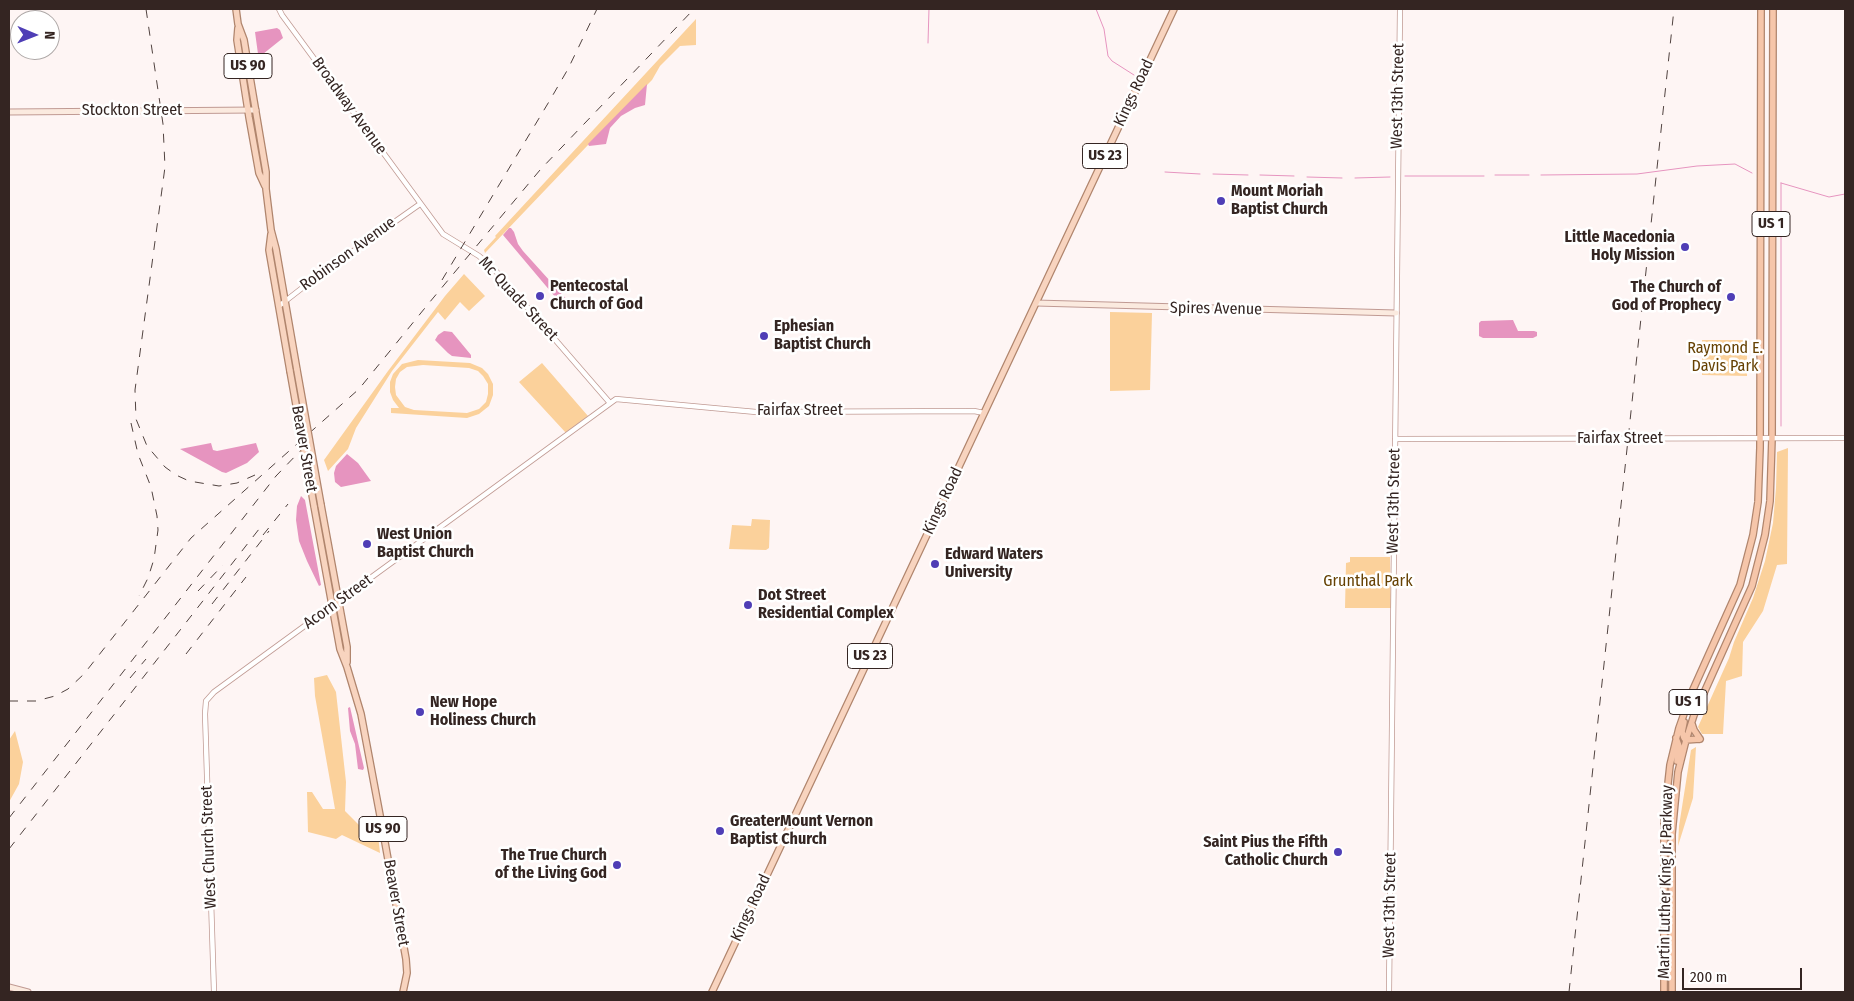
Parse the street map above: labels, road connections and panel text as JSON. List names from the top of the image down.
{
  "streets": {
    "highway": ["US 1", "Martin Luther King Jr. Parkway"],
    "main road": [
      "US 90",
      "Kings Road",
      "Stockton Street",
      "US 23",
      "Spires Avenue",
      "Beaver Street"
    ],
    "street": [
      "West 13th Street",
      "Broadway Avenue",
      "Robinson Avenue",
      "Mc Quade Street",
      "Fairfax Street",
      "Acorn Street",
      "West Church Street"
    ]
  },
  "crossings": [
    ["Kings Road", "Spires Avenue"],
    ["Kings Road", "Fairfax Street"],
    ["West 13th Street", "Spires Avenue"],
    ["West 13th Street", "Fairfax Street"],
    ["Broadway Avenue", "Robinson Avenue"],
    ["Broadway Avenue", "Mc Quade Street"],
    ["Stockton Street", "Beaver Street"],
    ["Robinson Avenue", "Mc Quade Street"],
    ["Robinson Avenue", "Beaver Street"],
    ["Mc Quade Street", "Acorn Street"],
    ["Fairfax Street", "Acorn Street"],
    ["Fairfax Street", "Martin Luther King Jr. Parkway"],
    ["Beaver Street", "Acorn Street"],
    ["Acorn Street", "West Church Street"]
  ],
  "parks": ["Raymond E. Davis Park", "Grunthal Park"],
  "places": [
    "Mount Moriah Baptist Church",
    "Little Macedonia Holy Mission",
    "Pentecostal Church of God",
    "The Church of God of Prophecy",
    "Ephesian Baptist Church",
    "West Union Baptist Church",
    "Edward Waters University",
    "Dot Street Residential Complex",
    "New Hope Holiness Church",
    "GreaterMount Vernon Baptist Church",
    "Saint Pius the Fifth Catholic Church",
    "The True Church of the Living God"
  ],
  "scale_bar": "200 m",
  "north": "right"
}
